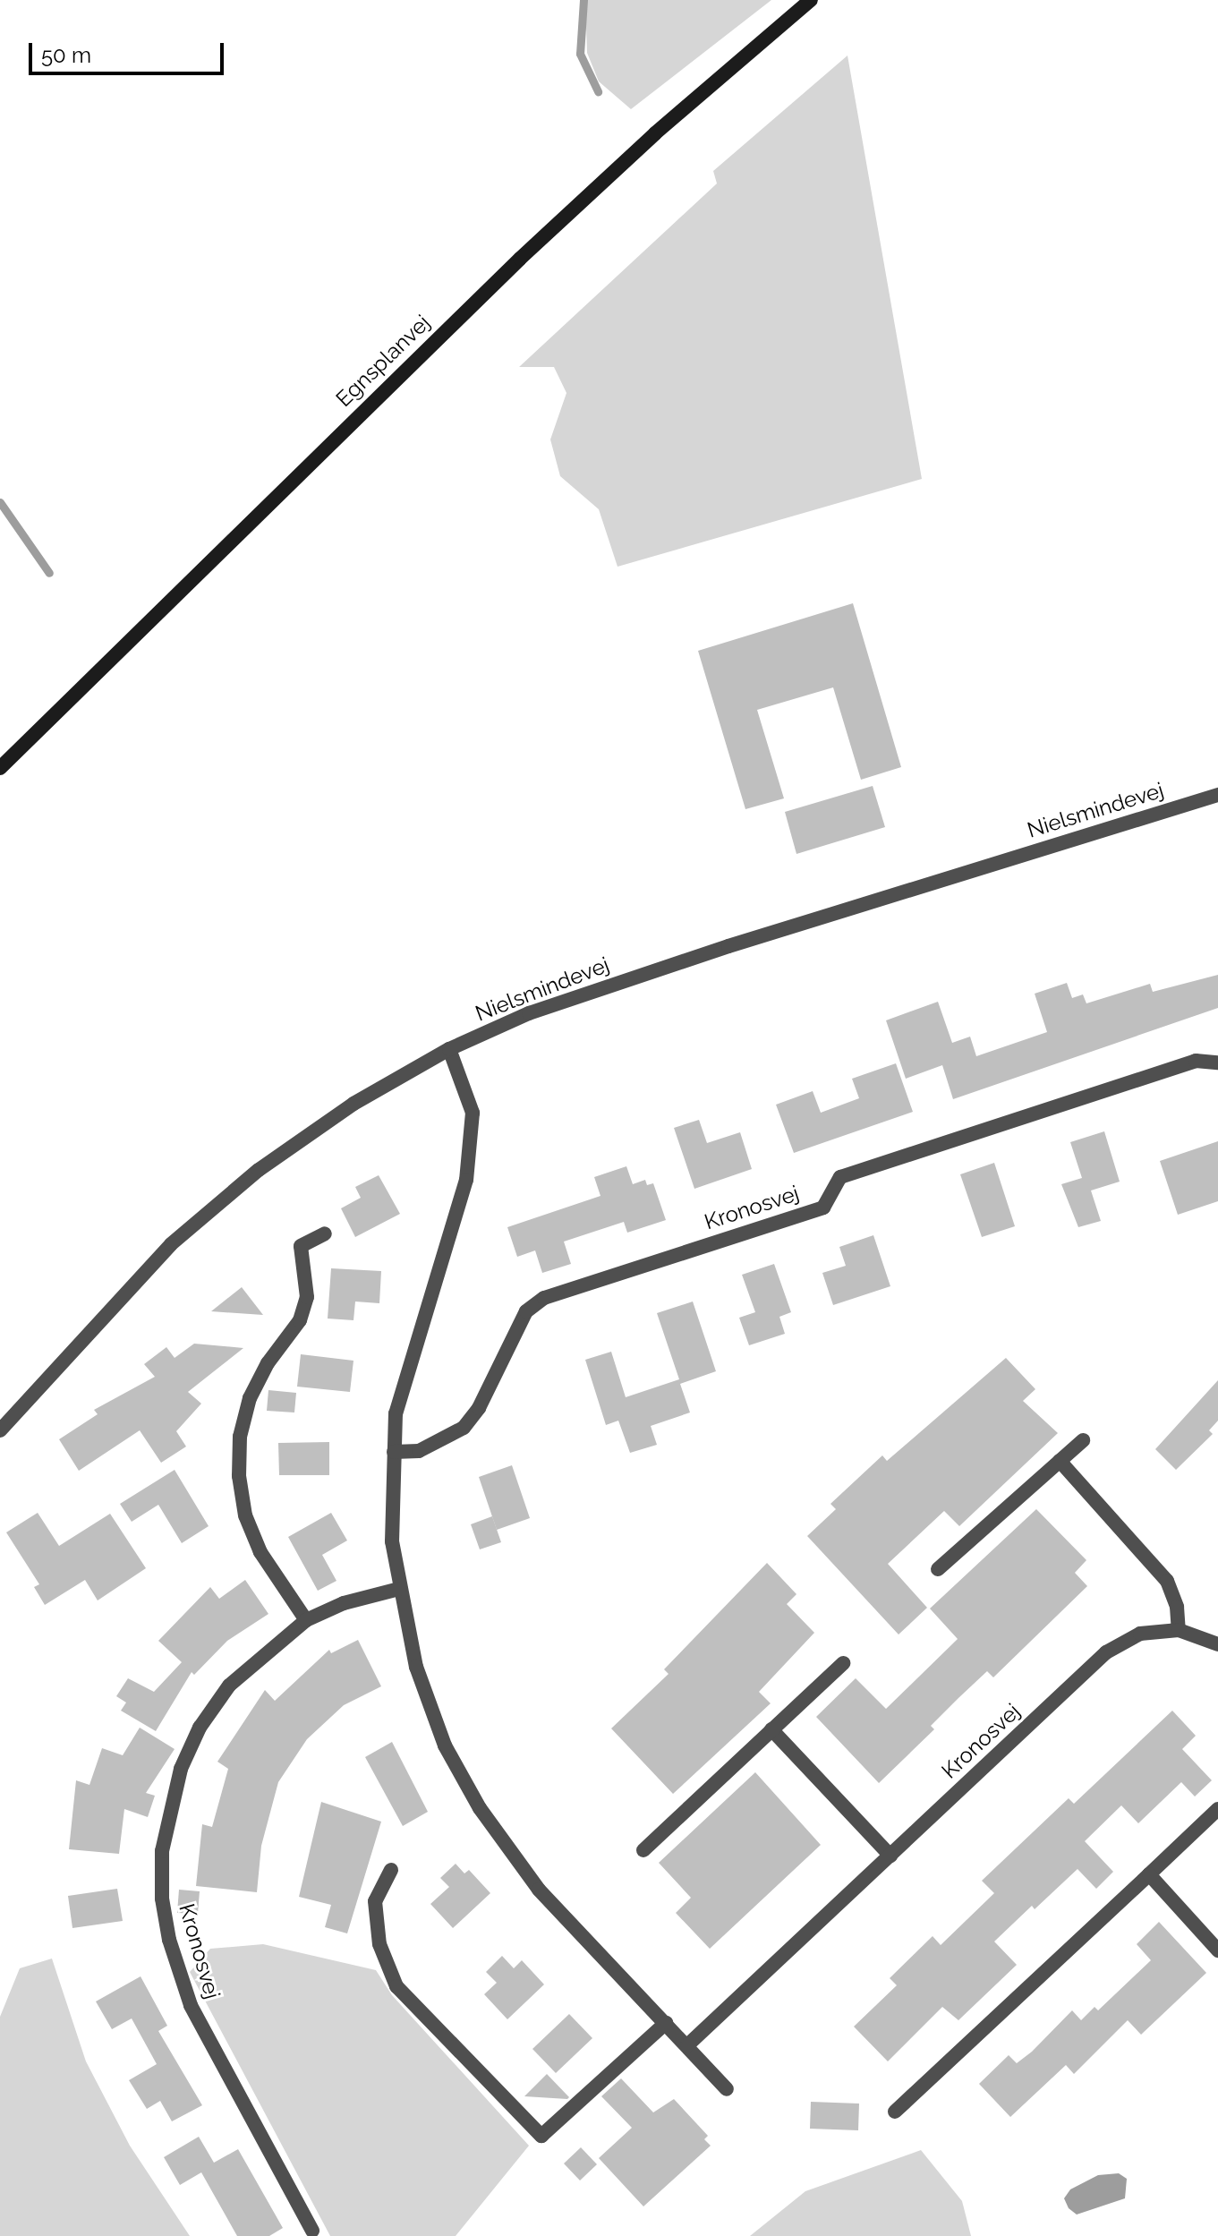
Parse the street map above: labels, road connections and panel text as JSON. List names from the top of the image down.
{
  "streets": {
    "main road": ["Egnsplanvej"],
    "street": ["Nielsmindevej", "Kronosvej"]
  },
  "scale_bar": "50 m"
}
